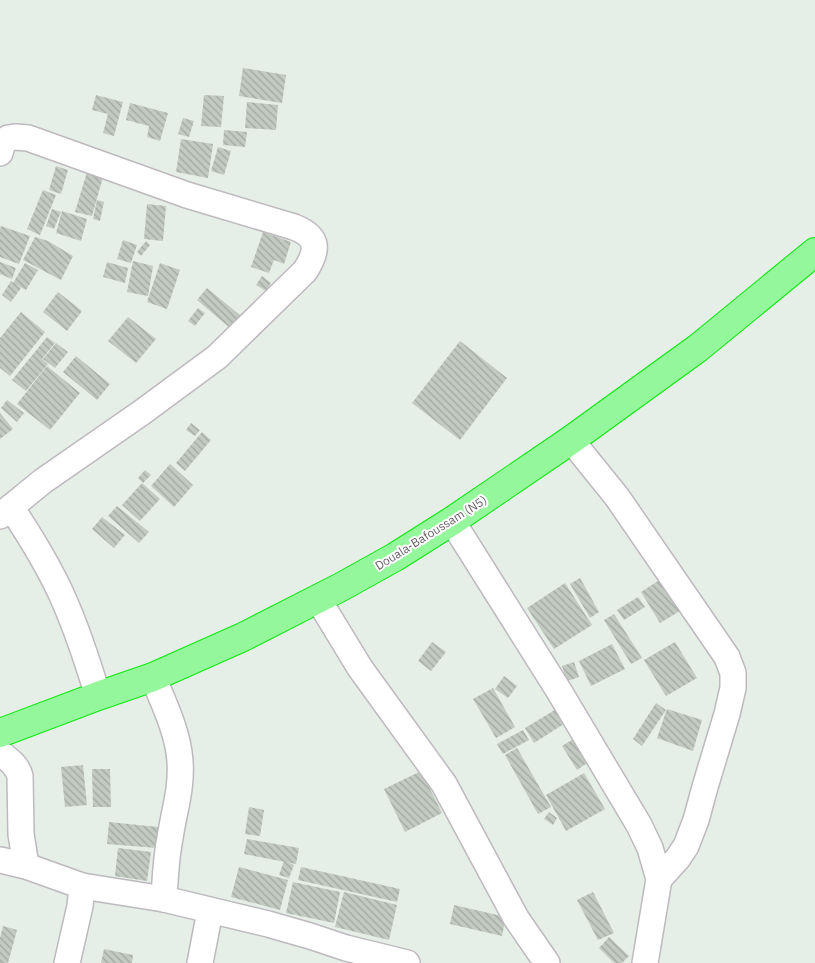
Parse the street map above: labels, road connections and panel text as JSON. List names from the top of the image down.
{
  "streets": {
    "highway": ["Douala-Bafoussam (N5)"]
  }
}
